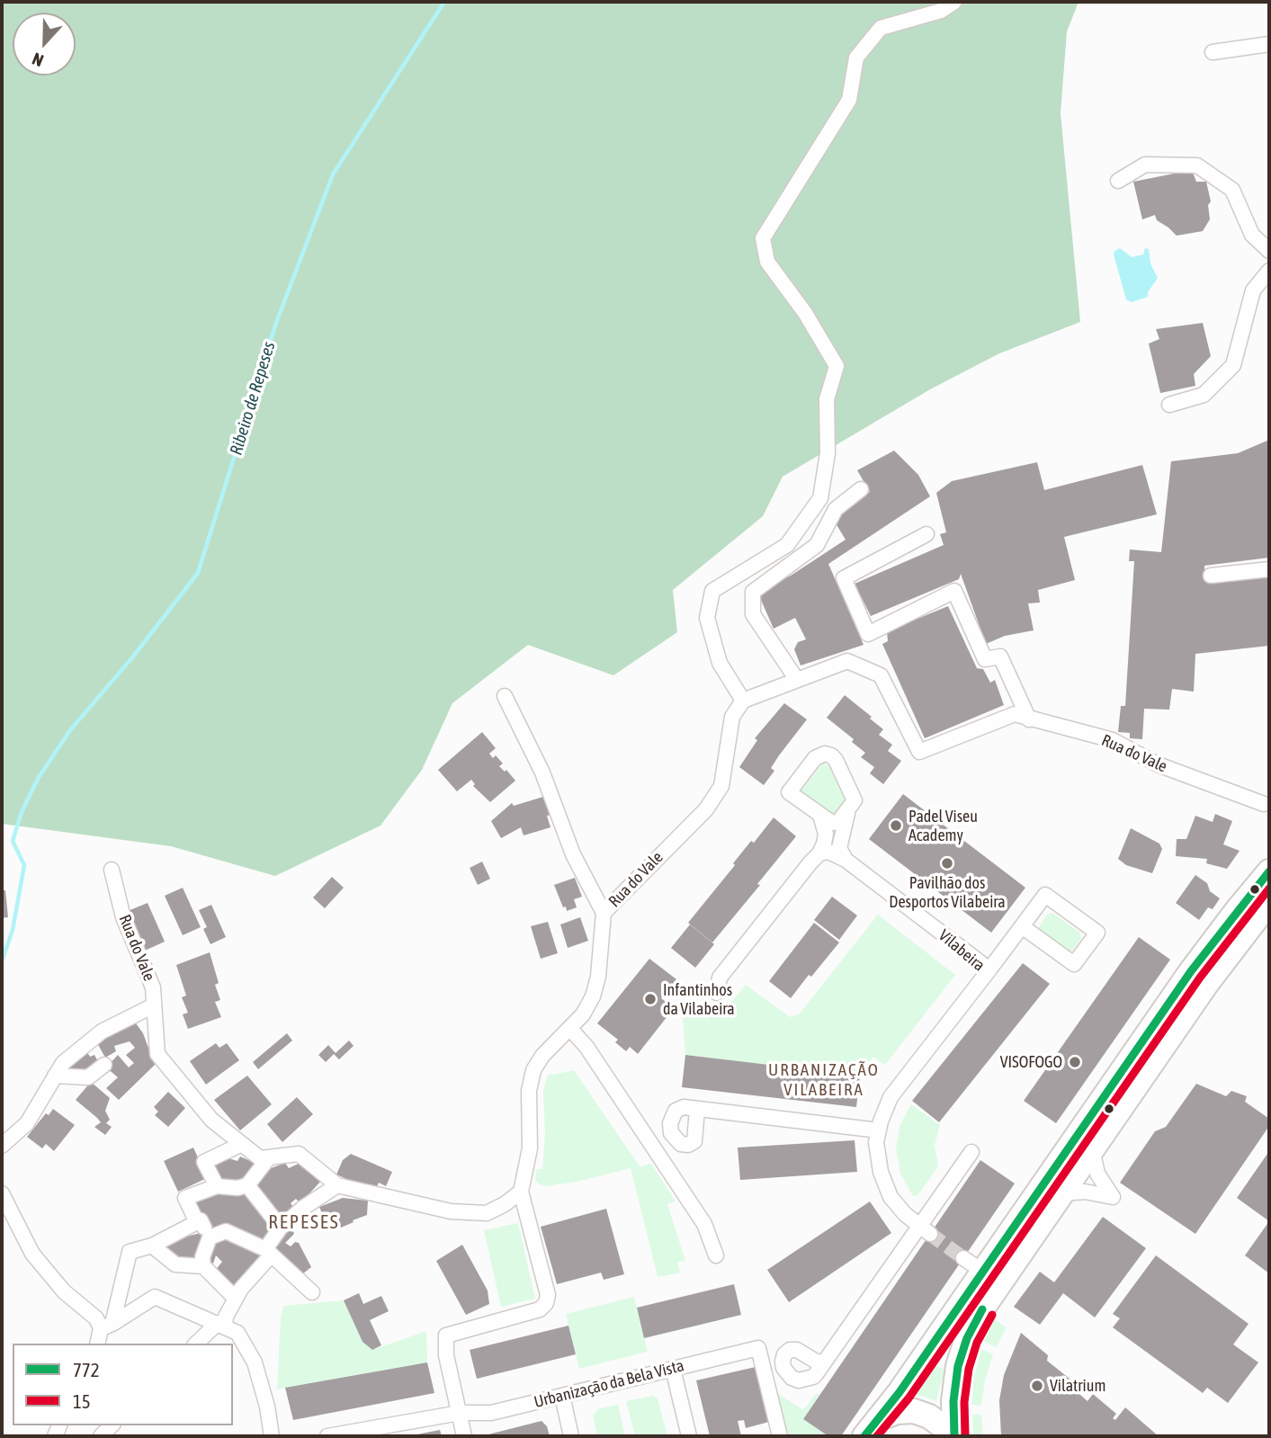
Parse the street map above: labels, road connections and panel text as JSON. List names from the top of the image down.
{
  "streets": {
    "street": ["Rua do Vale", "Vilabeira", "Urbanização da Bela Vista"]
  },
  "districts": ["URBANIZAÇÃO VILABEIRA", "REPESES"],
  "water": ["Ribeiro de Repeses"],
  "places": [
    "Padel Viseu Academy",
    "Pavilhão dos Desportos Vilabeira",
    "Infantinhos da Vilabeira",
    "VISOFOGO",
    "Vilatrium"
  ],
  "lines": ["transit line 772", "transit line 15"],
  "legend": ["772", "15"],
  "north": "bottom"
}
